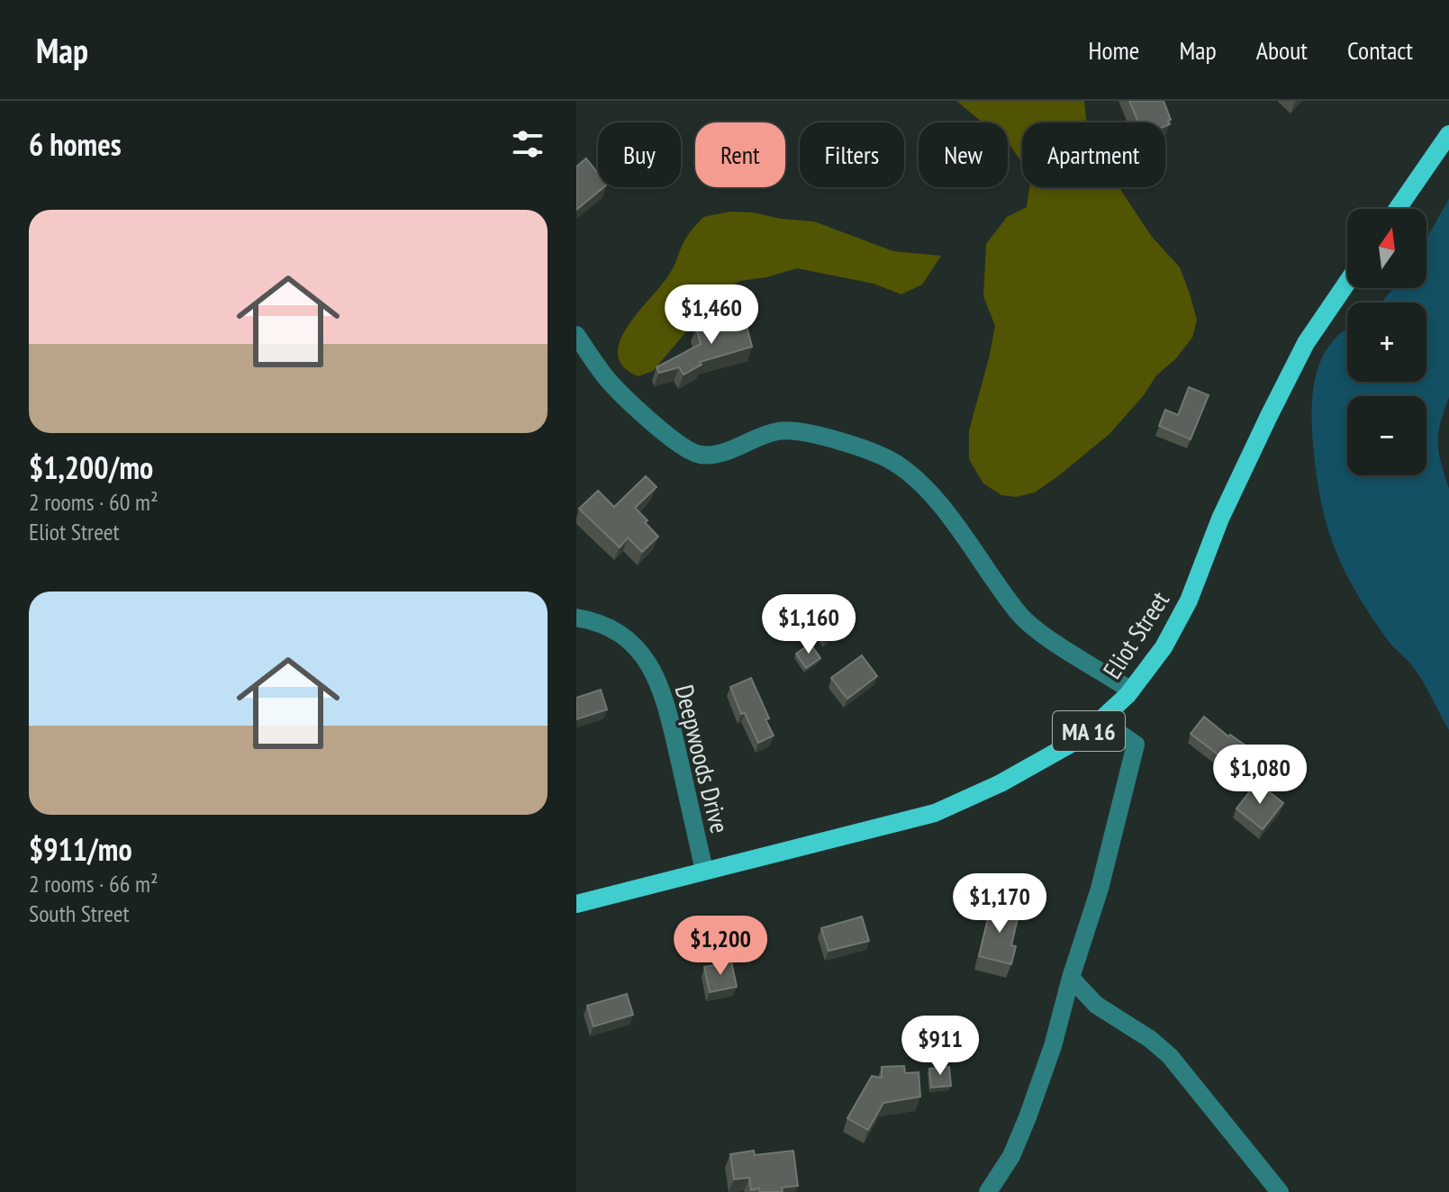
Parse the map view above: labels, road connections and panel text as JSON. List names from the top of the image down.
{
  "streets": {
    "main road": ["Eliot Street", "MA 16"],
    "street": ["Deepwoods Drive"]
  },
  "crossings": [
    ["Eliot Street", "Deepwoods Drive"]
  ],
  "north": "top",
  "page": {
    "header": "Map",
    "nav": [
      "Home",
      "Map",
      "About",
      "Contact"
    ],
    "heading": "6 homes",
    "chip": [
      "Buy",
      "Rent",
      "Filters",
      "New",
      "Apartment"
    ],
    "list": [
      {
        "name": "$1,200/mo",
        "note": "2 rooms · 60 m² · Eliot Street"
      },
      {
        "name": "$911/mo",
        "note": "2 rooms · 66 m² · South Street"
      }
    ],
    "map_buttons": ["+", "−"],
    "price": [
      "$1,460",
      "$1,160",
      "$1,080",
      "$1,170",
      "$1,200",
      "$911"
    ]
  }
}
